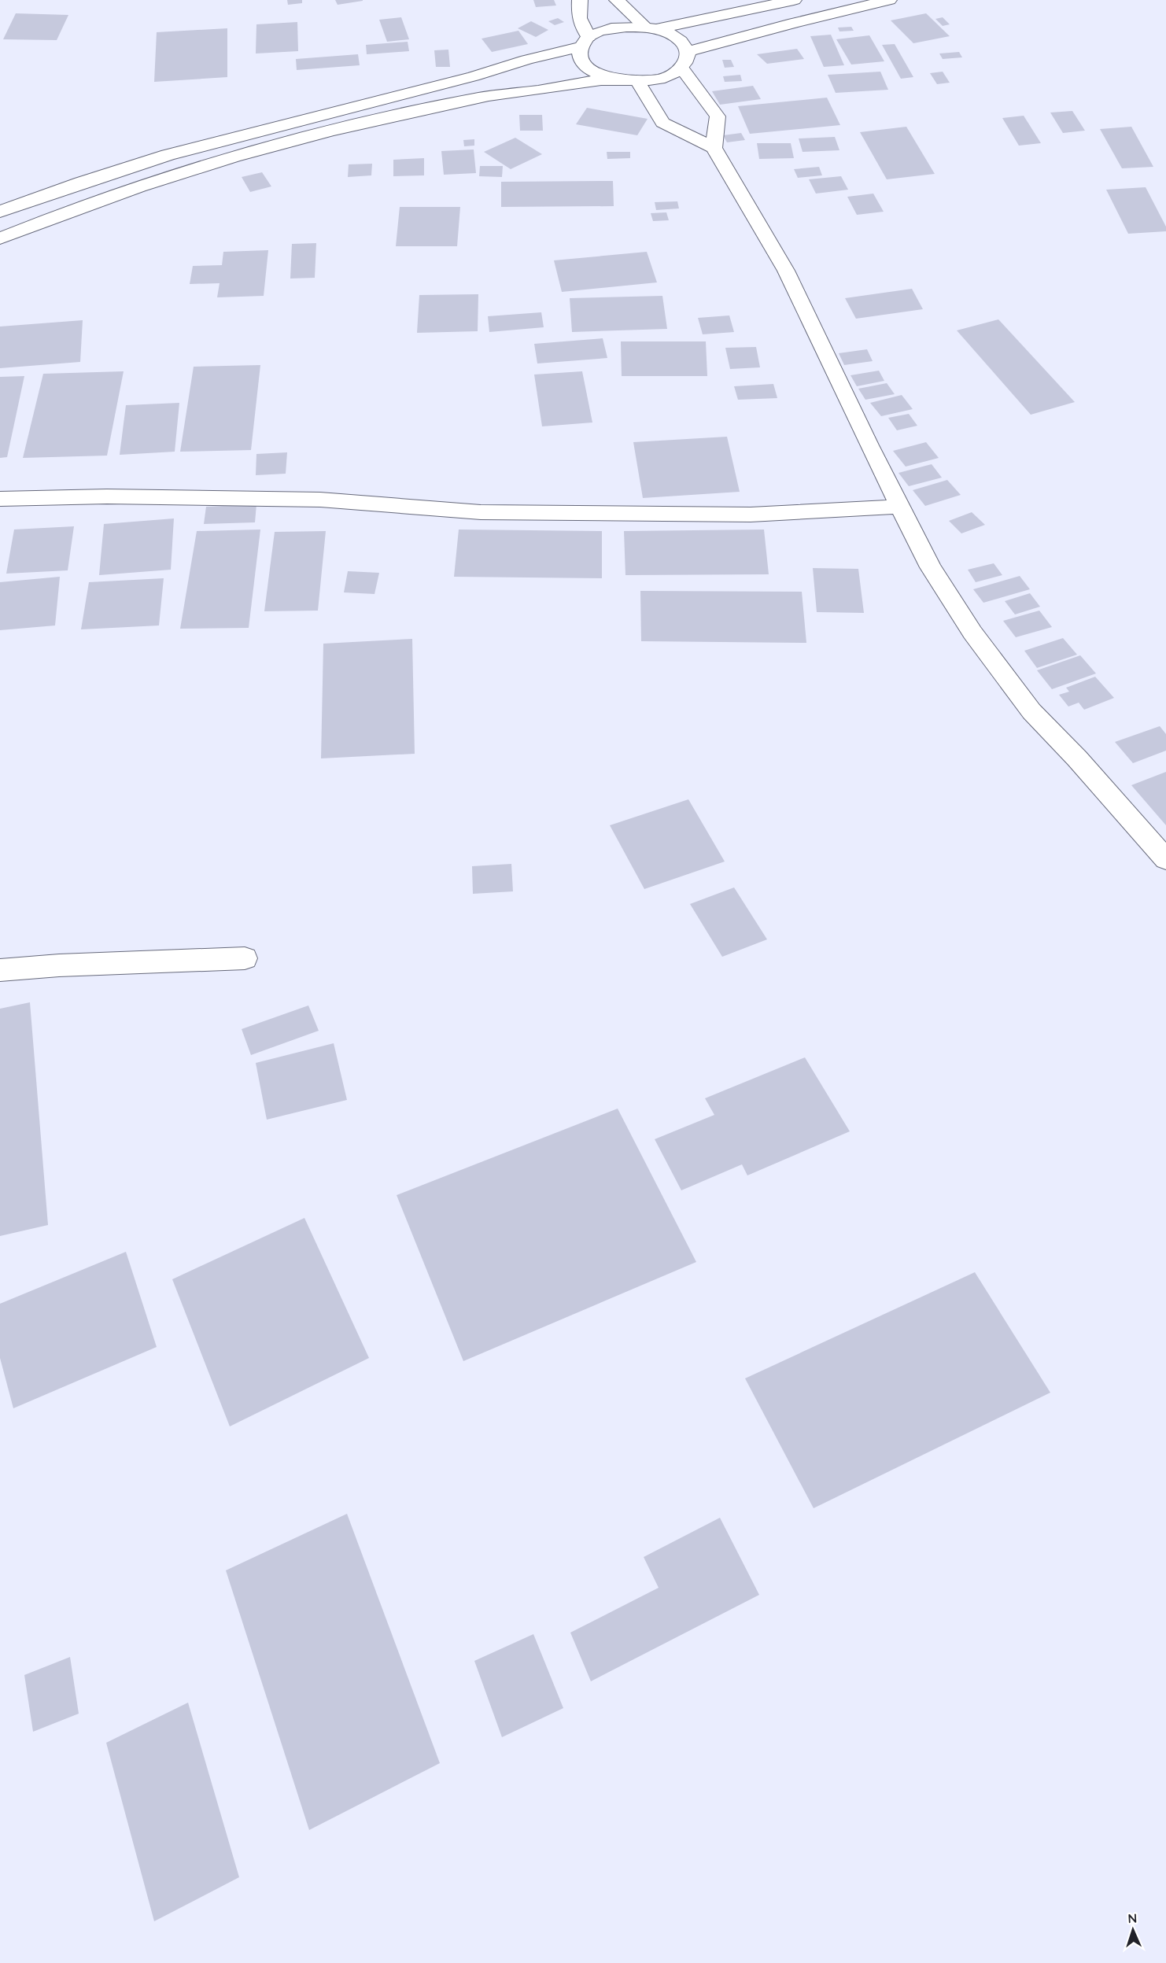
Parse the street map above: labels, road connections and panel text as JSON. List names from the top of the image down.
{
  "north": "top"
}
